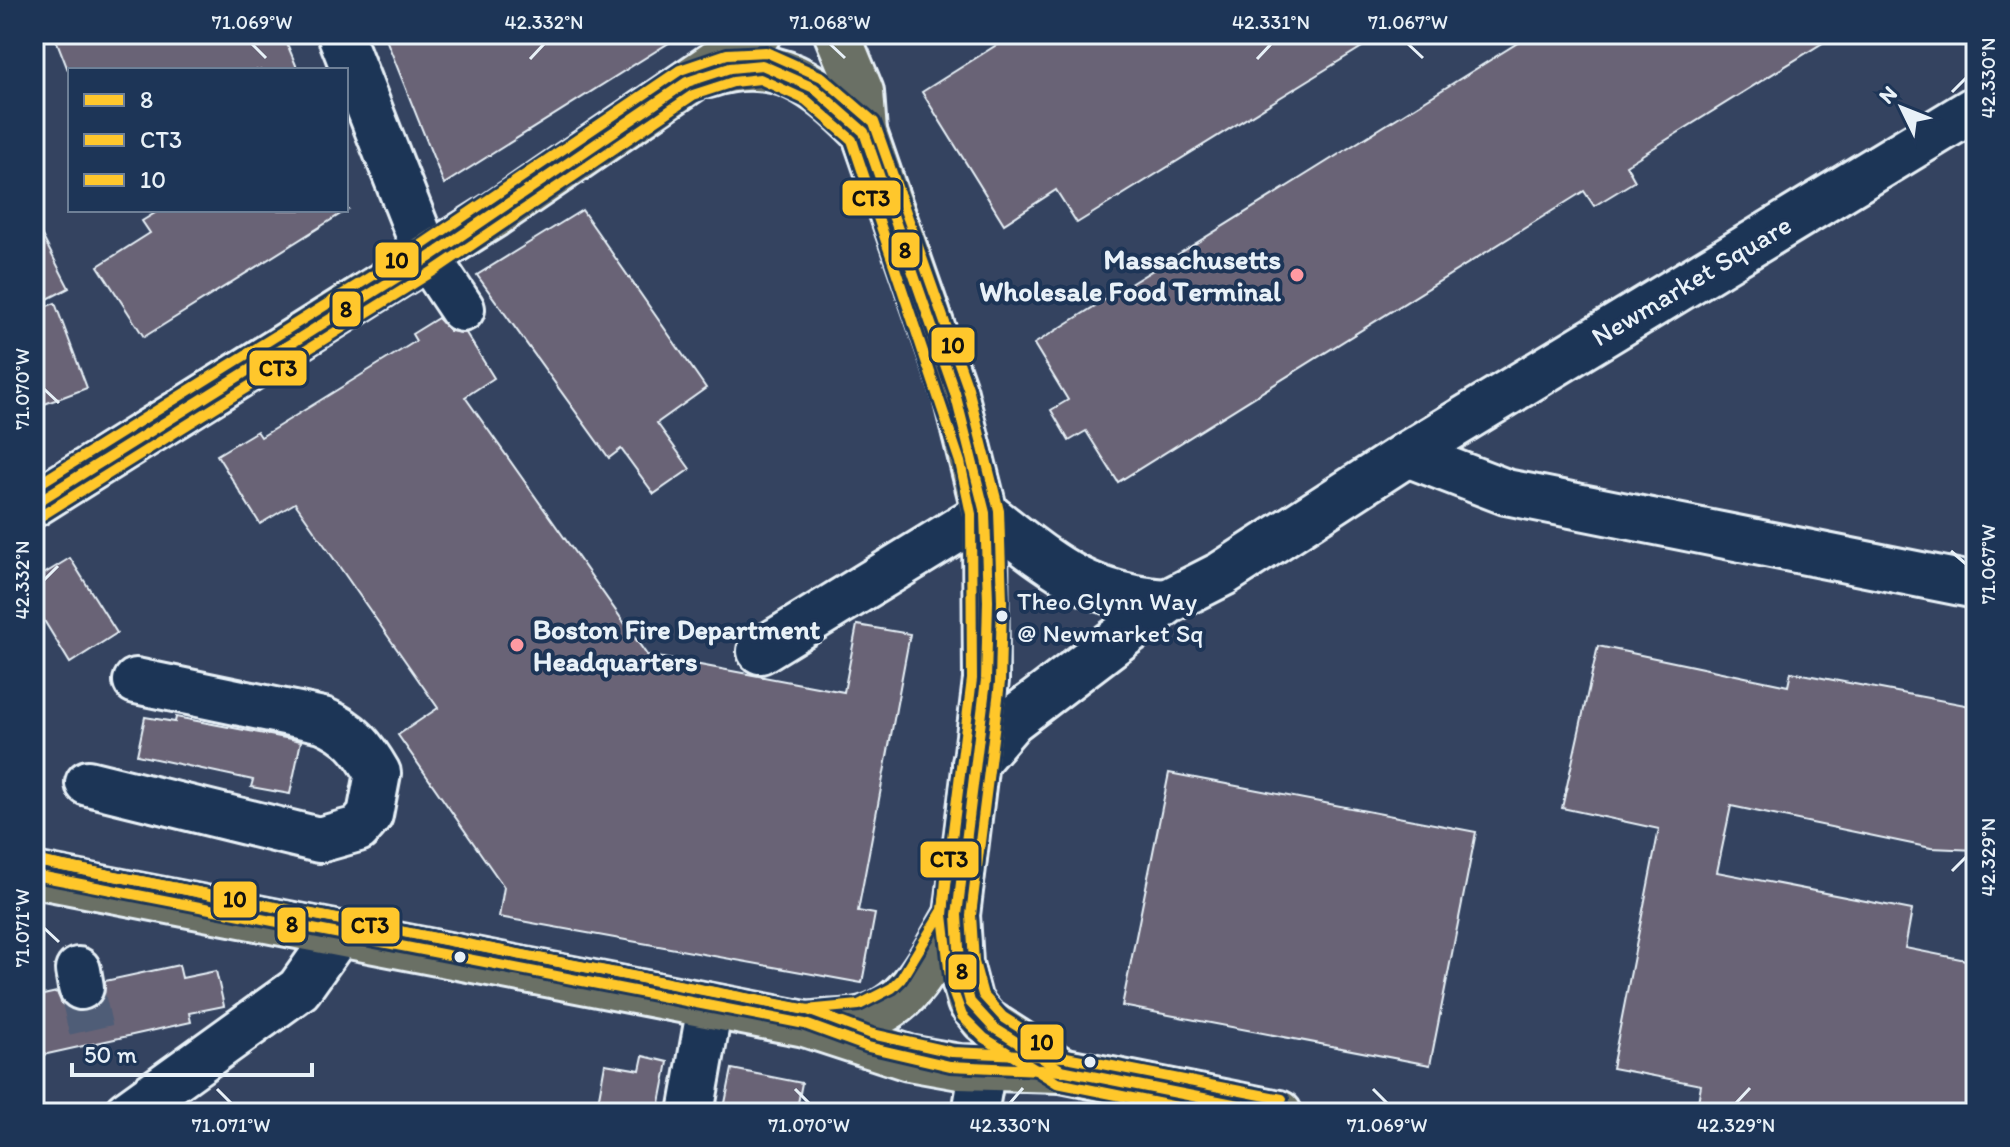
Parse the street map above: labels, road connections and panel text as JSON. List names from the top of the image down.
{
  "streets": {
    "street": ["Newmarket Square"]
  },
  "places": ["Massachusetts Wholesale Food Terminal", "Theo Glynn Way @ Newmarket Sq", "Boston Fire Department Headquarters"],
  "lines": ["transit line 10", "transit line 8", "transit line CT3"],
  "legend": ["8", "CT3", "10"],
  "scale_bar": "50 m",
  "north": "top left",
  "coordinates": [
    "71.069°W",
    "42.332°N",
    "71.068°W",
    "42.331°N",
    "71.067°W",
    "42.330°N",
    "71.070°W",
    "42.329°N",
    "71.071°W"
  ]
}
